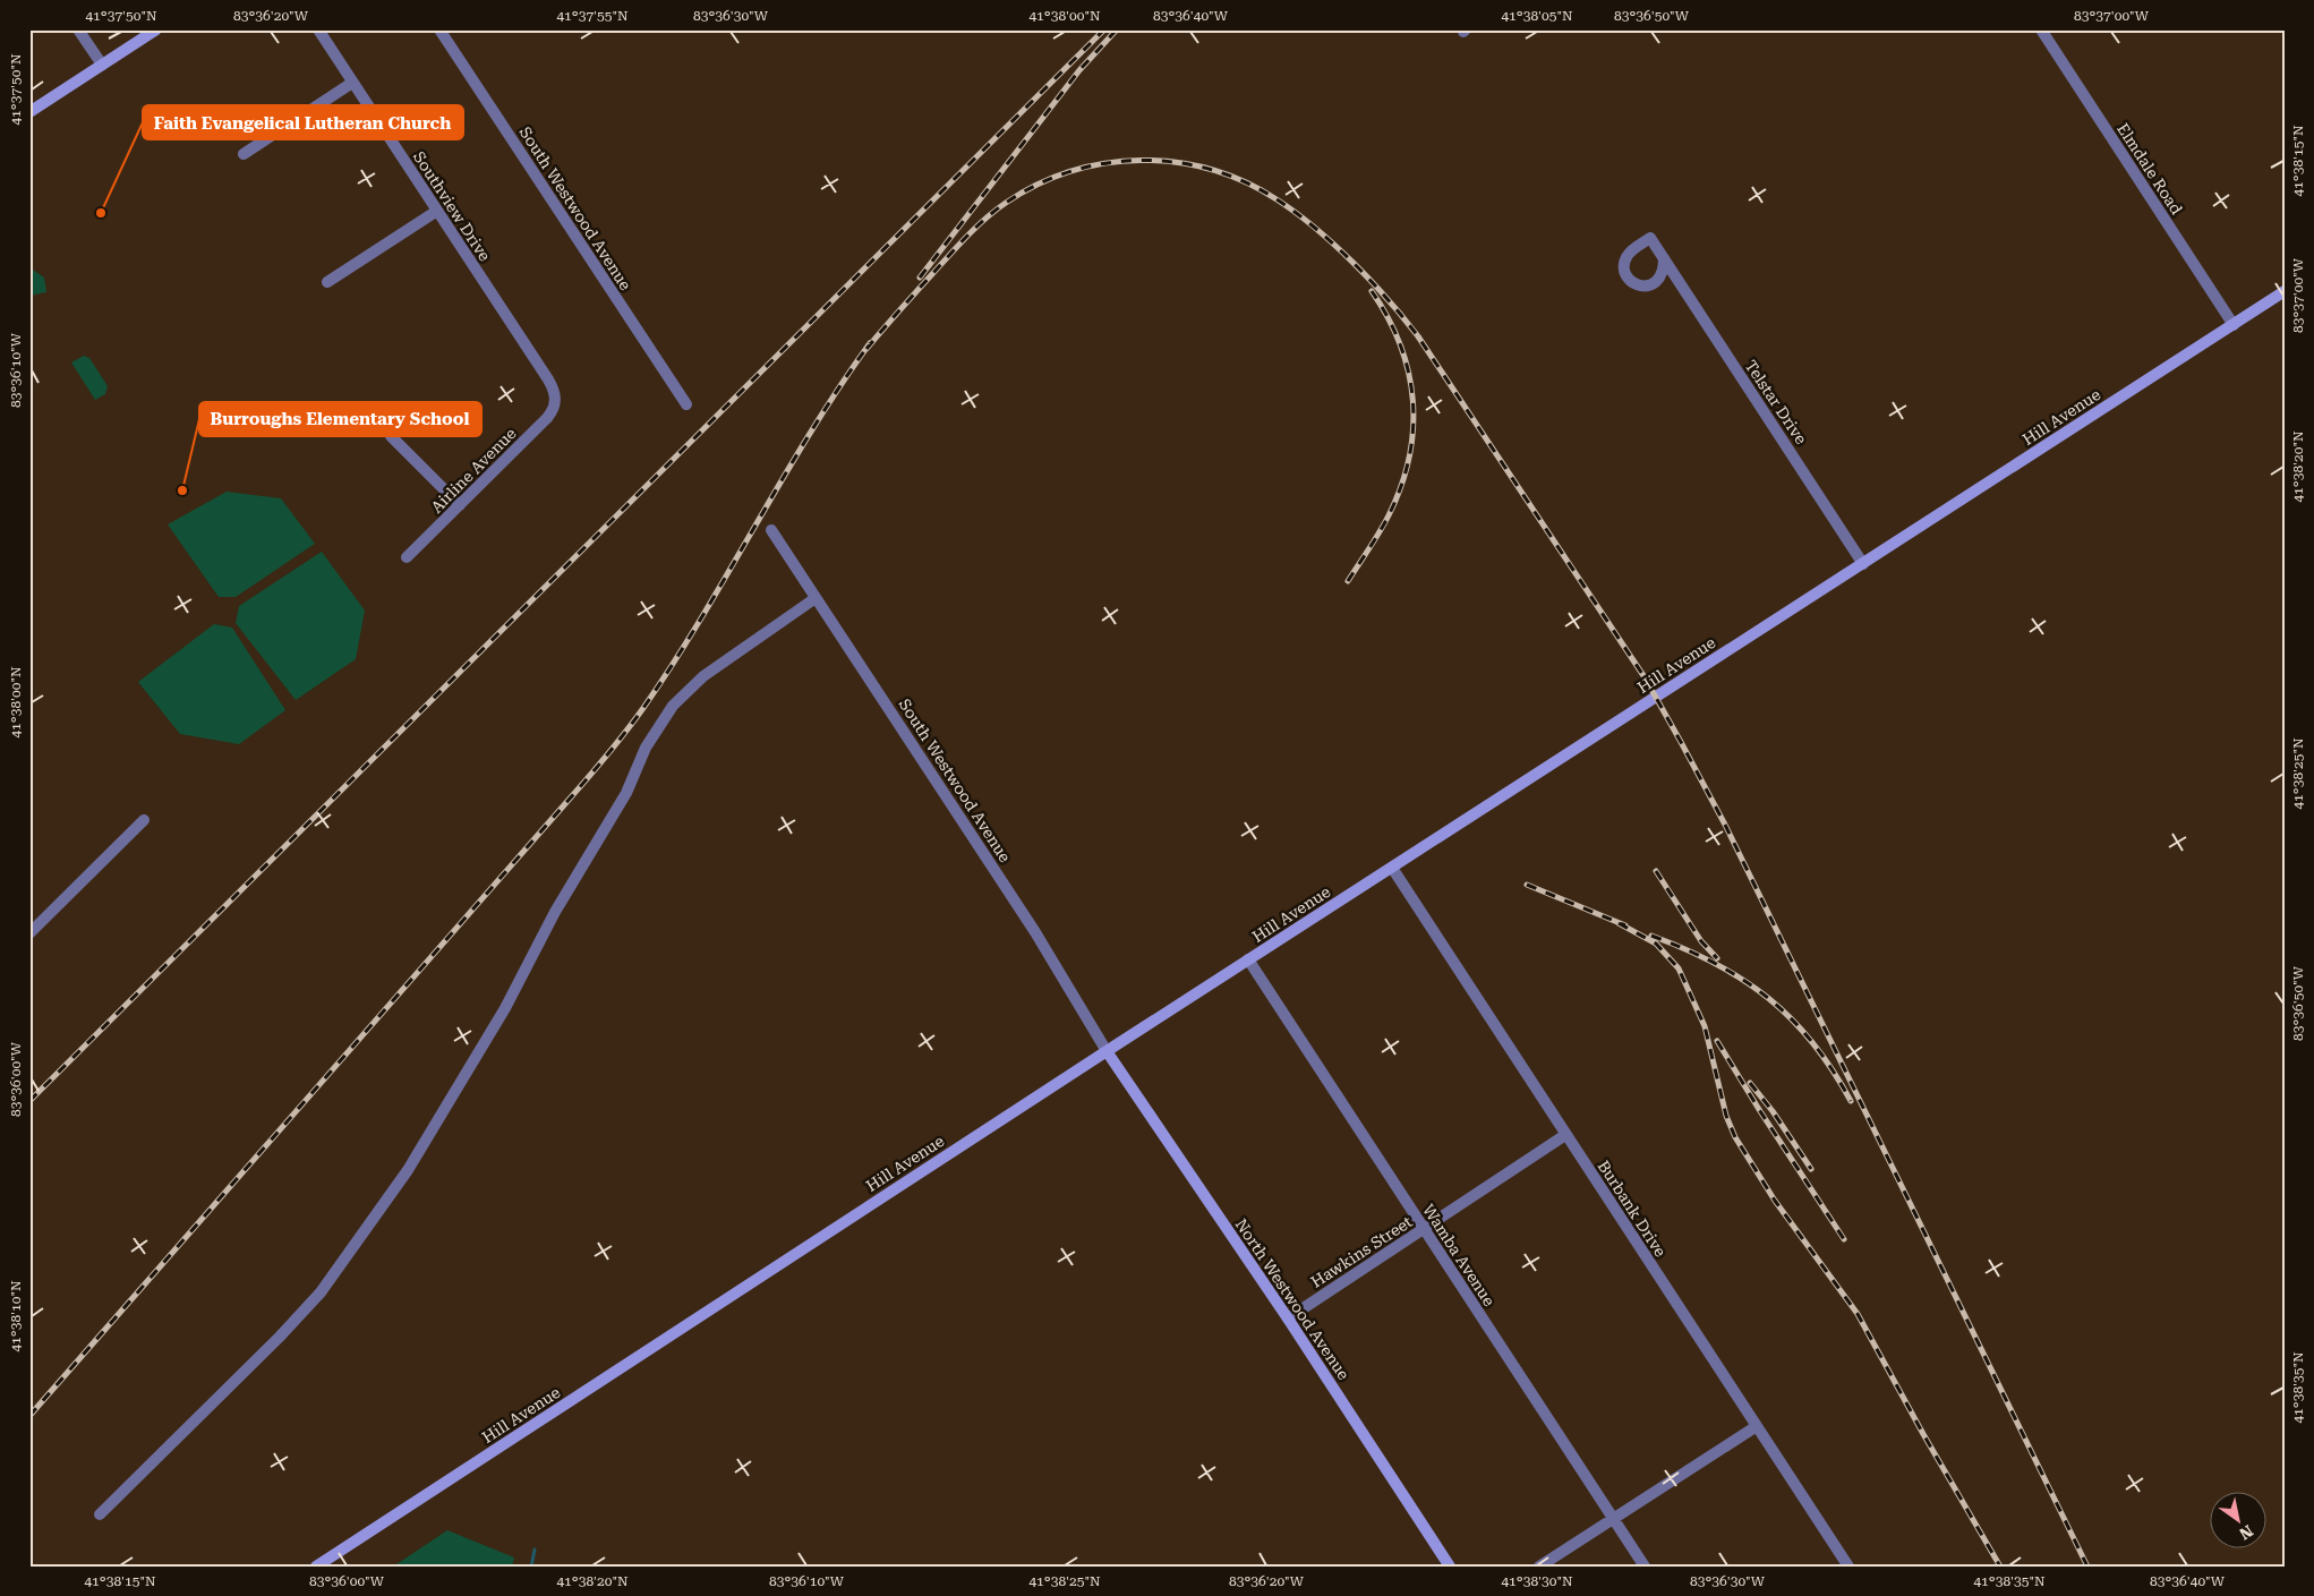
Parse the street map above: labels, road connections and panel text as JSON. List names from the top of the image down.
{
  "streets": {
    "main road": ["Hill Avenue", "North Westwood Avenue"],
    "street": [
      "Elmdale Road",
      "Southview Drive",
      "South Westwood Avenue",
      "Telstar Drive",
      "Airline Avenue",
      "Burbank Drive",
      "Hawkins Street",
      "Wamba Avenue"
    ]
  },
  "crossings": [
    ["Elmdale Road", "Hill Avenue"],
    ["Southview Drive", "Airline Avenue"],
    ["South Westwood Avenue", "Hill Avenue"],
    ["South Westwood Avenue", "North Westwood Avenue"],
    ["Telstar Drive", "Hill Avenue"],
    ["Hill Avenue", "Burbank Drive"],
    ["Hill Avenue", "Wamba Avenue"],
    ["Hill Avenue", "North Westwood Avenue"],
    ["Burbank Drive", "Hawkins Street"],
    ["Hawkins Street", "Wamba Avenue"],
    ["Hawkins Street", "North Westwood Avenue"]
  ],
  "places": ["Faith Evangelical Lutheran Church", "Burroughs Elementary School"],
  "north": "bottom right",
  "coordinates": [
    "41°37'50\"N",
    "83°36'20\"W",
    "41°37'55\"N",
    "83°36'30\"W",
    "41°38'00\"N",
    "83°36'40\"W",
    "41°38'05\"N",
    "83°36'50\"W",
    "83°37'00\"W",
    "41°38'15\"N",
    "83°36'10\"W",
    "41°38'20\"N",
    "41°38'25\"N",
    "83°36'00\"W",
    "41°38'10\"N",
    "41°38'35\"N",
    "41°38'30\"N"
  ]
}
